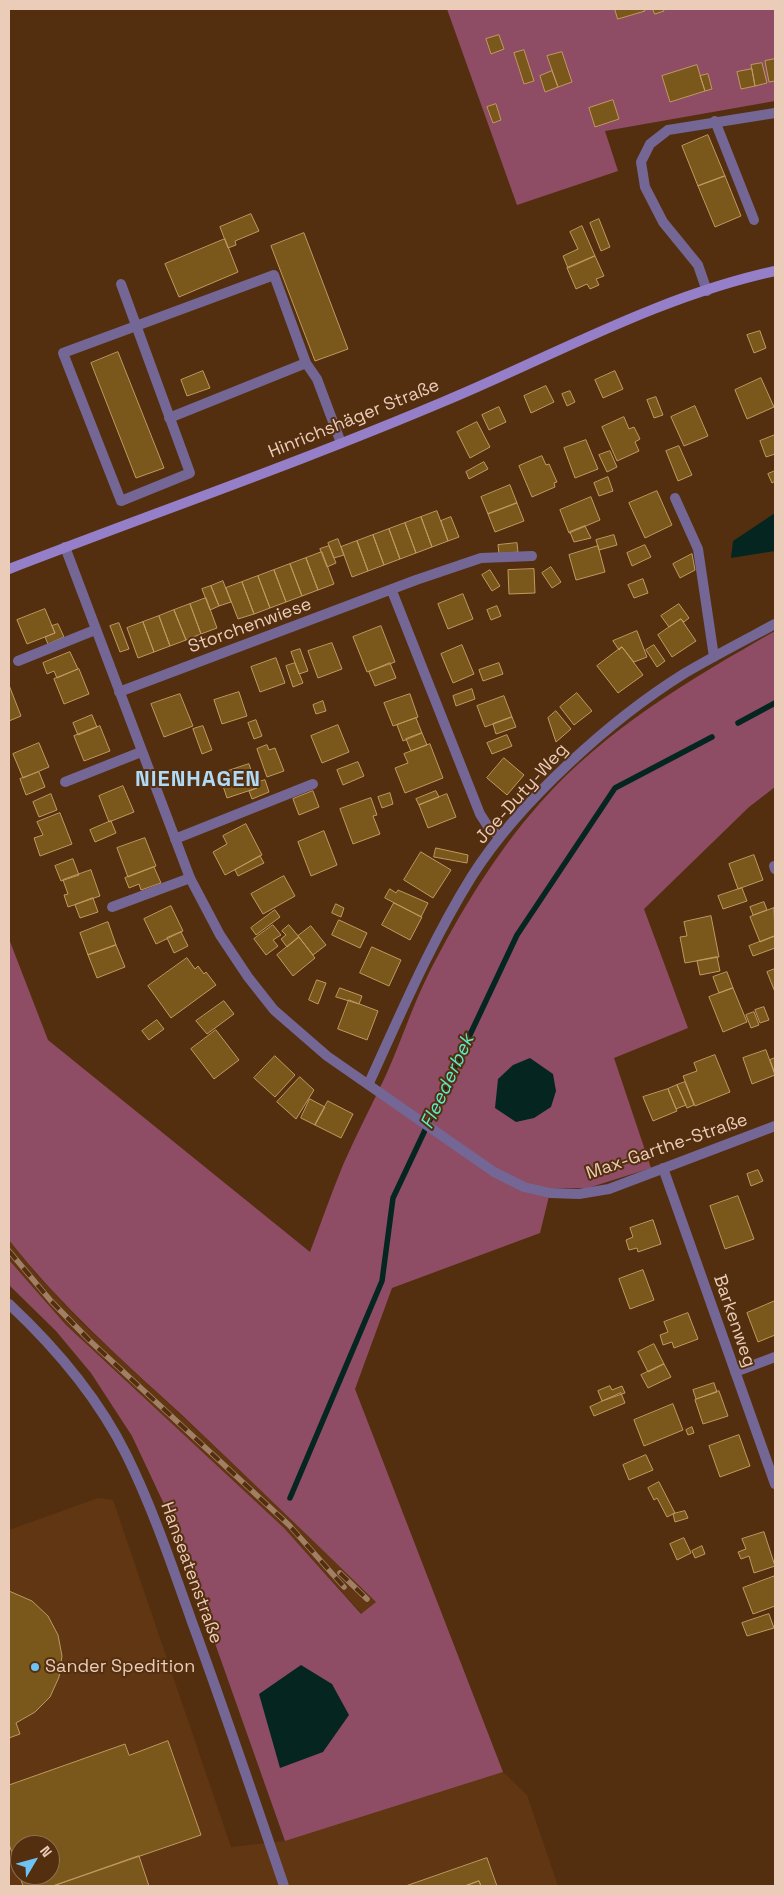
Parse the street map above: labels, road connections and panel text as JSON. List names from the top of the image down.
{
  "streets": {
    "main road": ["Hinrichshäger Straße"],
    "street": [
      "Storchenwiese",
      "Joe-Duty-Weg",
      "Max-Garthe-Straße",
      "Barkenweg",
      "Hanseatenstraße"
    ]
  },
  "crossings": [
    ["Hinrichshäger Straße", "Max-Garthe-Straße"],
    ["Storchenwiese", "Max-Garthe-Straße"],
    ["Joe-Duty-Weg", "Max-Garthe-Straße"],
    ["Max-Garthe-Straße", "Barkenweg"]
  ],
  "districts": ["NIENHAGEN"],
  "water": ["Fleederbek"],
  "places": ["Sander Spedition"],
  "north": "top right"
}
